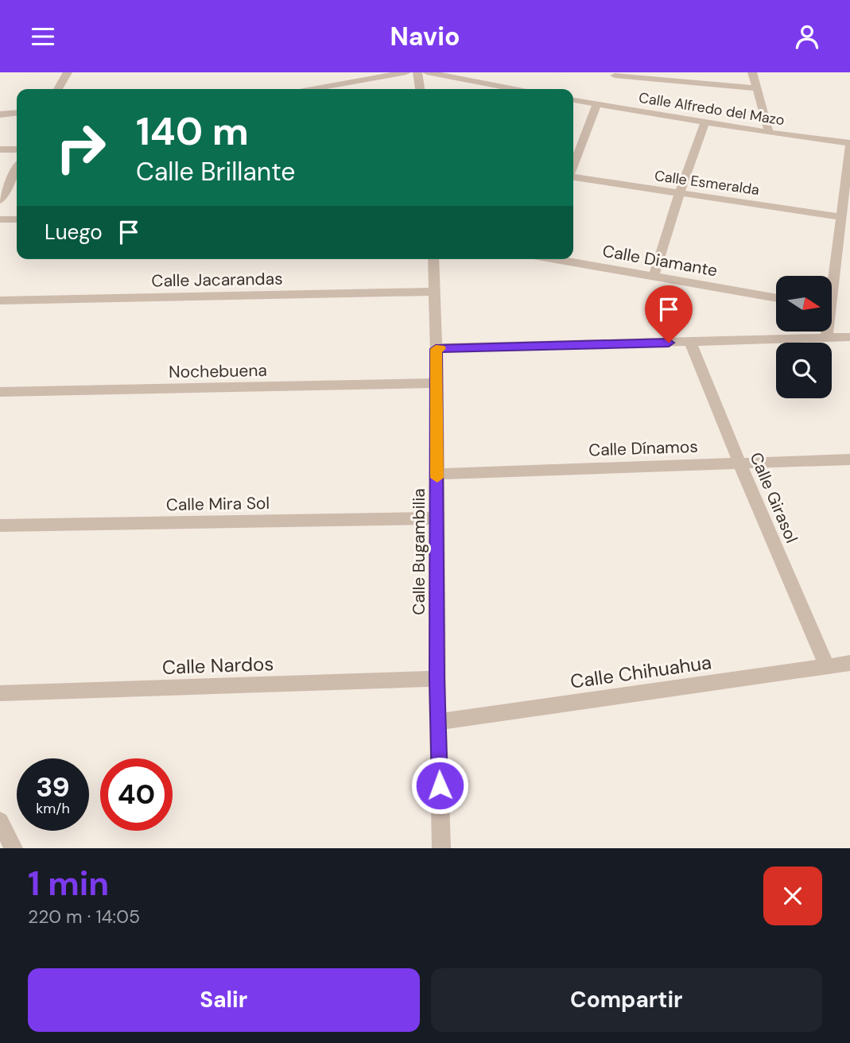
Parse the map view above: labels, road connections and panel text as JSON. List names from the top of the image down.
{
  "streets": {
    "street": [
      "Calle Alfredo del Mazo",
      "Calle Esmeralda",
      "Calle Diamante",
      "Calle Jacarandas",
      "Nochebuena",
      "Calle Dínamos",
      "Calle Girasol",
      "Calle Mira Sol",
      "Calle Bugambilia",
      "Calle Nardos",
      "Calle Chihuahua"
    ]
  },
  "crossings": [
    ["Calle Jacarandas", "Calle Bugambilia"],
    ["Nochebuena", "Calle Bugambilia"],
    ["Calle Dínamos", "Calle Girasol"],
    ["Calle Dínamos", "Calle Bugambilia"],
    ["Calle Girasol", "Calle Chihuahua"],
    ["Calle Mira Sol", "Calle Bugambilia"],
    ["Calle Bugambilia", "Calle Nardos"],
    ["Calle Bugambilia", "Calle Chihuahua"]
  ],
  "north": "right",
  "page": {
    "header": "Navio",
    "turn": ["140 m", "Calle Brillante"],
    "then": "Luego",
    "speed": "39 km/h",
    "limit": "40",
    "heading": ["1 min", "220 m · 14:05"],
    "buttons": ["Salir", "Compartir"]
  }
}
